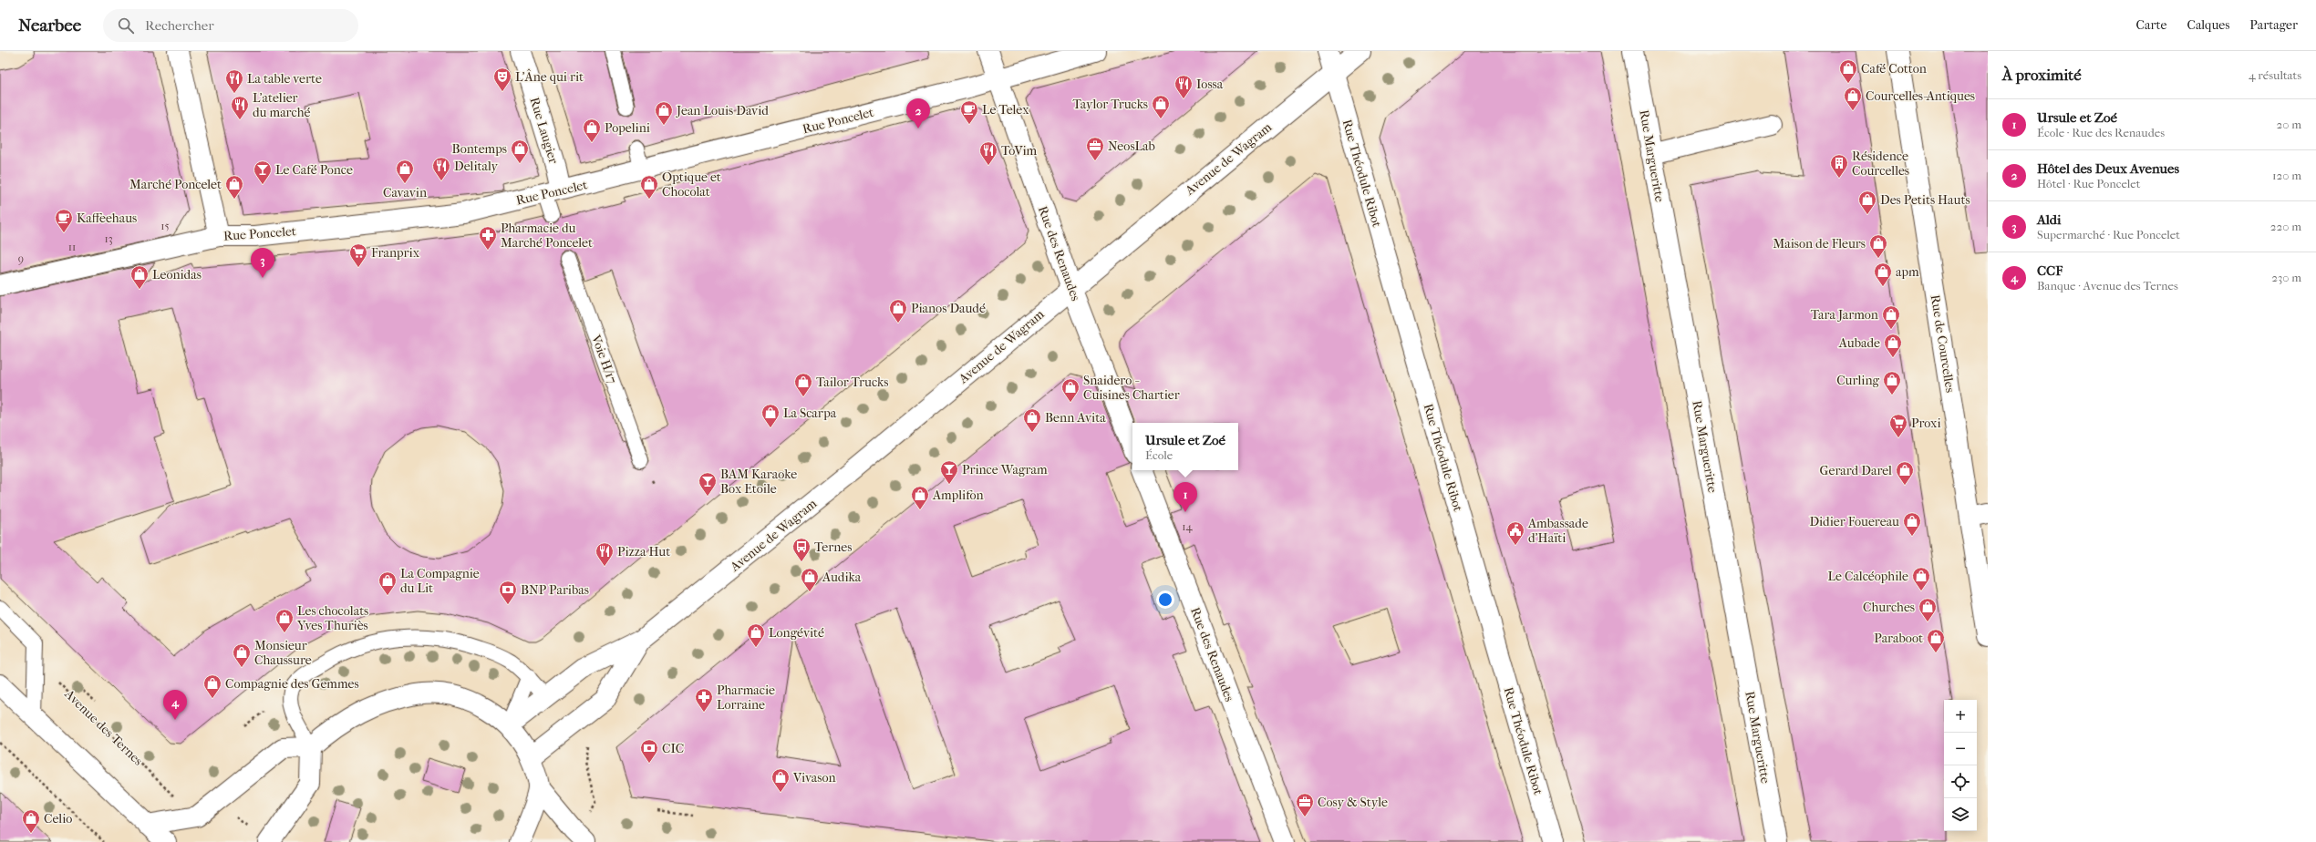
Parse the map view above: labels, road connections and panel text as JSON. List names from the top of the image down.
{
  "streets": {
    "street": [
      "Rue Poncelet",
      "Rue Laugier",
      "Rue Margueritte",
      "Avenue de Wagram",
      "Rue Théodule Ribot",
      "Rue des Renaudes",
      "Rue de Courcelles"
    ],
    "lane": ["Voie H/17"],
    "path": ["Avenue des Ternes"]
  },
  "crossings": [
    ["Rue Poncelet", "Rue Laugier"],
    ["Rue Poncelet", "Rue des Renaudes"],
    ["Avenue de Wagram", "Rue Théodule Ribot"],
    ["Avenue de Wagram", "Rue des Renaudes"]
  ],
  "places": {
    "shop": [
      "Café Cotton",
      "Courcelles-Antiques",
      "Taylor Trucks",
      "Jean Louis David",
      "Popelini",
      "Bontemps",
      "Cavavin",
      "Marché Poncelet",
      "Optique et Chocolat",
      "Des Petits Hauts",
      "Maison de Fleurs",
      "apm",
      "Leonidas",
      "Pianos Daudé",
      "Tara Jarmon",
      "Aubade",
      "Curling",
      "Tailor Trucks",
      "Snaidero - Cuisines Chartier",
      "La Scarpa",
      "Benn Avita",
      "Gerard Darel",
      "Amplifon",
      "Didier Fouereau",
      "Le Calcéophile",
      "Audika",
      "La Compagnie du Lit",
      "Churches",
      "Les chocolats Yves Thuriès",
      "Longévité",
      "Paraboot",
      "Monsieur Chaussure",
      "Compagnie des Gemmes",
      "Vivason",
      "Celio"
    ],
    "theatre": ["L'Âne qui rit"],
    "restaurant": [
      "La table verte",
      "Iossa",
      "L'atelier du marché",
      "ToVim",
      "Delitaly",
      "Pizza Hut"
    ],
    "cafe": ["Le Telex", "Kaffeehaus"],
    "office": ["NeosLab", "Cosy & Style"],
    "building": ["Résidence Courcelles"],
    "bar": ["Le Café Ponce", "Prince Wagram", "BAM Karaoke Box Etoile"],
    "pharmacy": ["Pharmacie du Marché Poncelet", "Pharmacie Lorraine"],
    "supermarket": ["Franprix", "Proxi"],
    "public building": ["Ambassade d'Haïti"],
    "bus stop": ["Ternes"],
    "bank": ["BNP Paribas", "CIC"]
  },
  "house_numbers": [
    "15",
    "13",
    "11",
    "9",
    "14"
  ],
  "page": {
    "header": "Nearbee",
    "search": "Rechercher",
    "nav": ["Carte", "Calques", "Partager"],
    "heading": ["À proximité", "4 résultats"],
    "pins": [
      "2",
      "3",
      "1",
      "4"
    ],
    "list": [
      {
        "mark": "1",
        "name": "Ursule et Zoé",
        "note": "École · Rue des Renaudes",
        "value": "20 m"
      },
      {
        "mark": "2",
        "name": "Hôtel des Deux Avenues",
        "note": "Hôtel · Rue Poncelet",
        "value": "120 m"
      },
      {
        "mark": "3",
        "name": "Aldi",
        "note": "Supermarché · Rue Poncelet",
        "value": "220 m"
      },
      {
        "mark": "4",
        "name": "CCF",
        "note": "Banque · Avenue des Ternes",
        "value": "230 m"
      }
    ],
    "popup": ["Ursule et Zoé", "École"],
    "map_buttons": ["+", "−"]
  }
}
